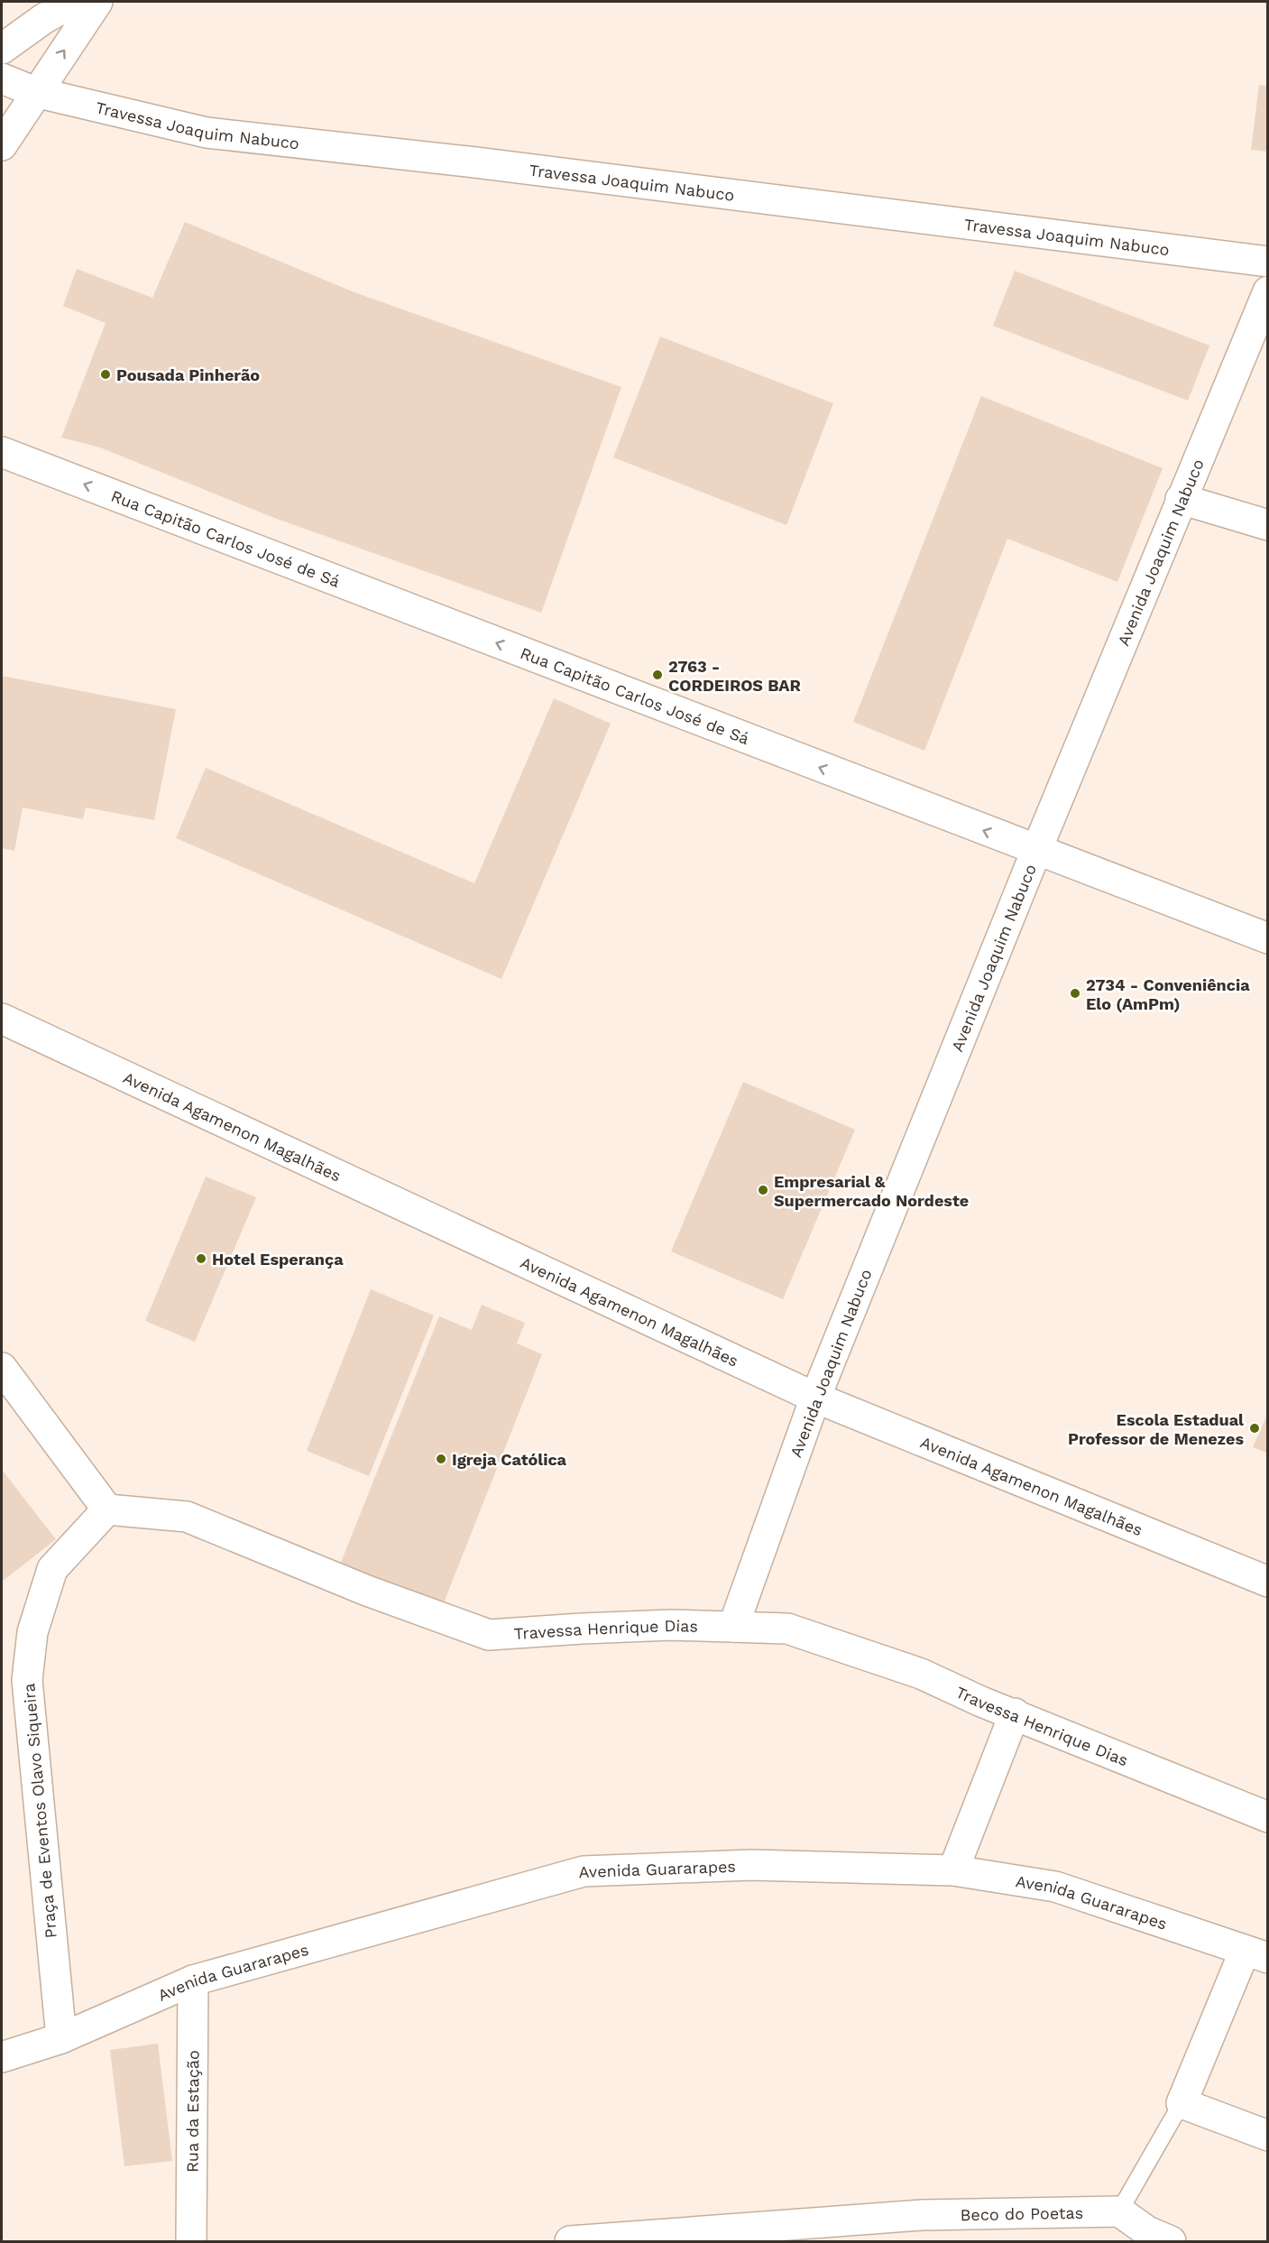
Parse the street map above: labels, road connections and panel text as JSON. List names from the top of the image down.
{
  "streets": {
    "street": [
      "Travessa Joaquim Nabuco",
      "Rua Capitão Carlos José de Sá",
      "Avenida Joaquim Nabuco",
      "Avenida Agamenon Magalhães",
      "Travessa Henrique Dias",
      "Praça de Eventos Olavo Siqueira",
      "Avenida Guararapes",
      "Rua da Estação",
      "Beco do Poetas"
    ]
  },
  "crossings": [
    ["Rua Capitão Carlos José de Sá", "Avenida Joaquim Nabuco"],
    ["Avenida Joaquim Nabuco", "Avenida Agamenon Magalhães"],
    ["Avenida Joaquim Nabuco", "Travessa Henrique Dias"],
    ["Travessa Henrique Dias", "Praça de Eventos Olavo Siqueira"],
    ["Praça de Eventos Olavo Siqueira", "Avenida Guararapes"],
    ["Avenida Guararapes", "Rua da Estação"]
  ],
  "one_way": ["Rua Capitão Carlos José de Sá"],
  "places": [
    "Pousada Pinherão",
    "2763 - CORDEIROS BAR",
    "2734 - Conveniência Elo (AmPm)",
    "Empresarial & Supermercado Nordeste",
    "Hotel Esperança",
    "Escola Estadual Professor de Menezes",
    "Igreja Católica"
  ]
}
